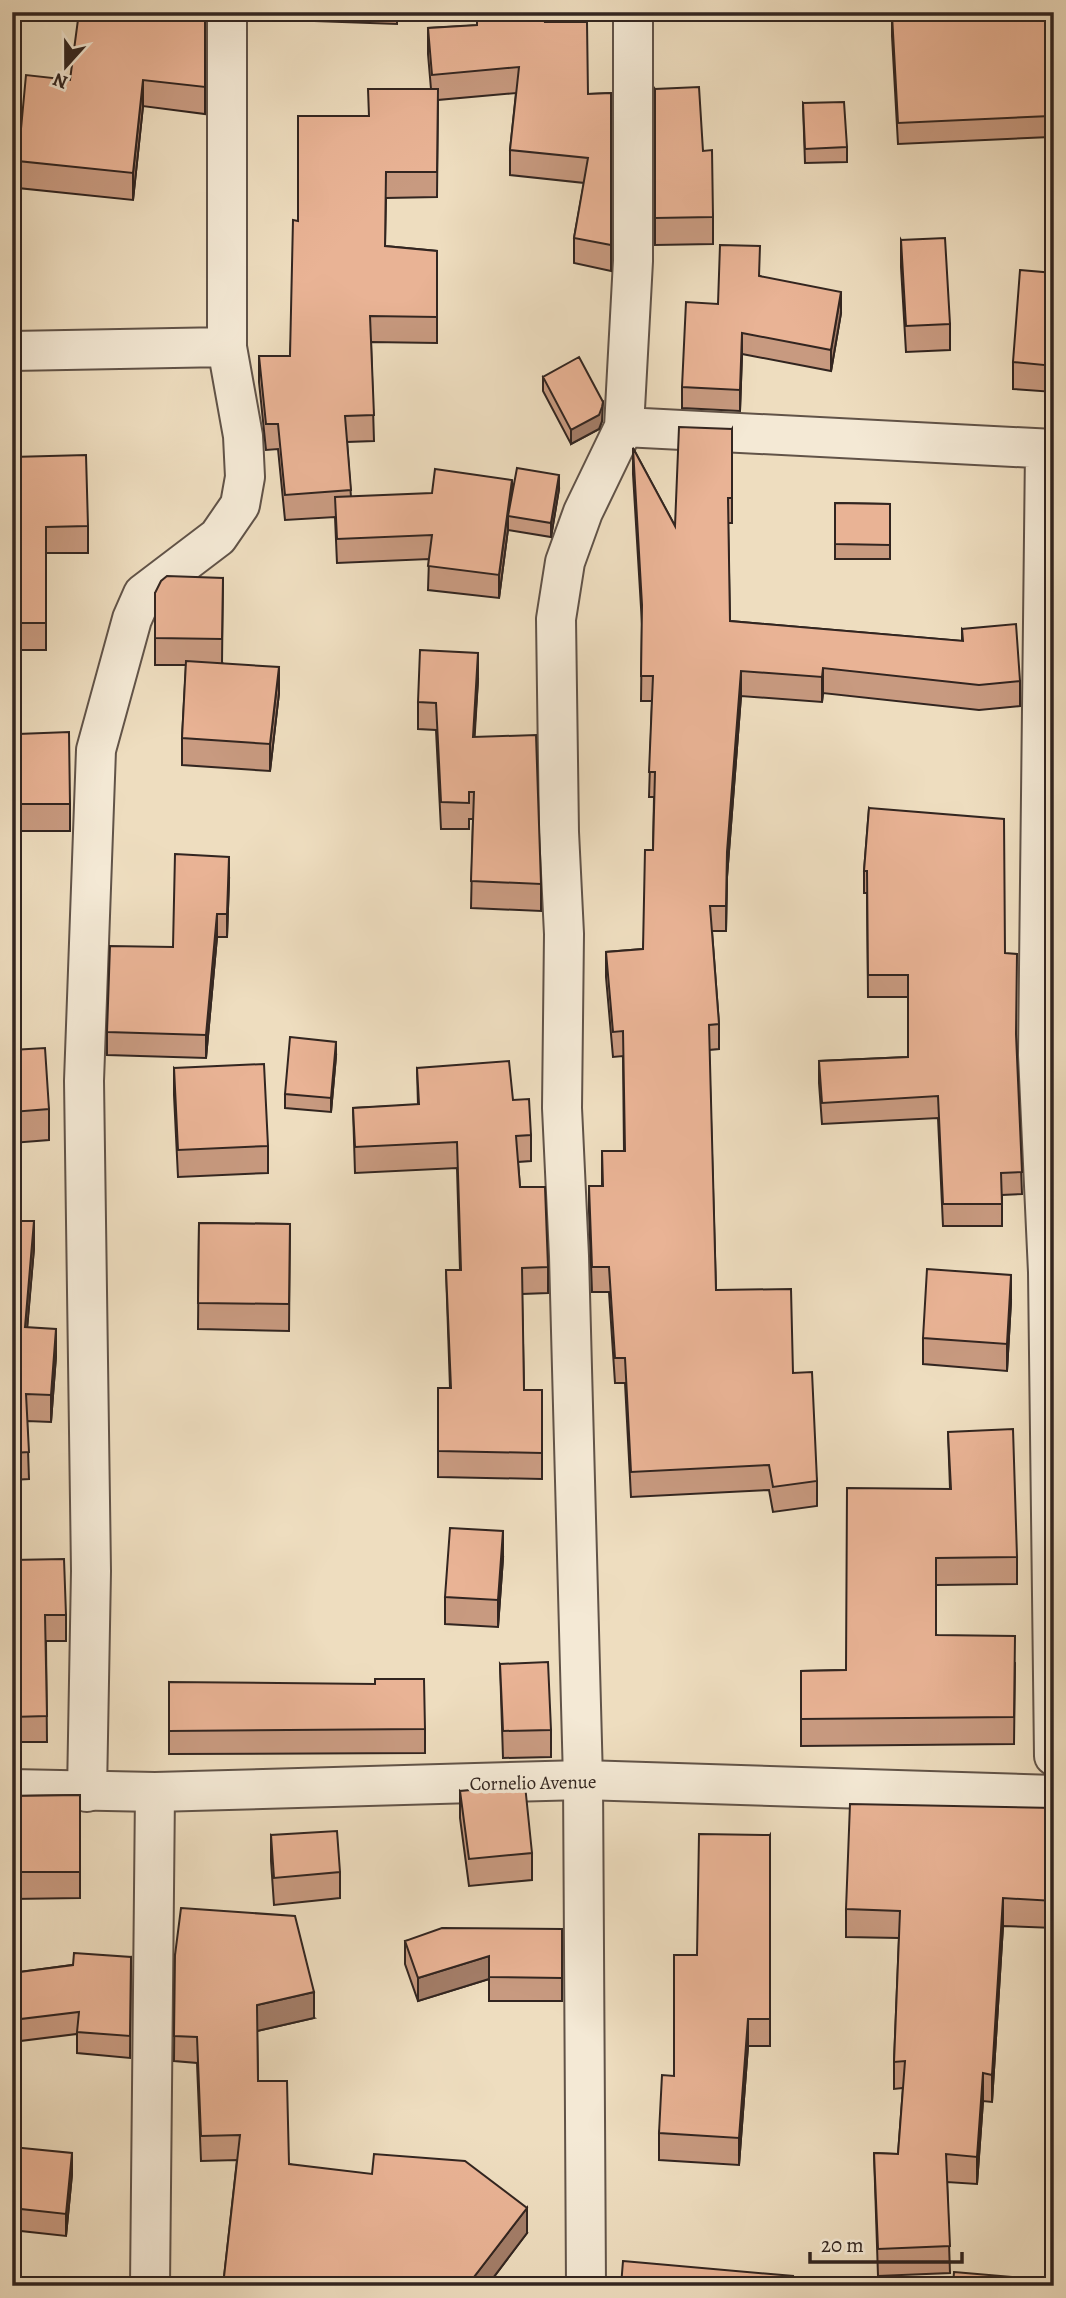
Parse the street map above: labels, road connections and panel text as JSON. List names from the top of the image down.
{
  "streets": {
    "street": ["Cornelio Avenue"]
  },
  "scale_bar": "20 m",
  "north": "bottom"
}
